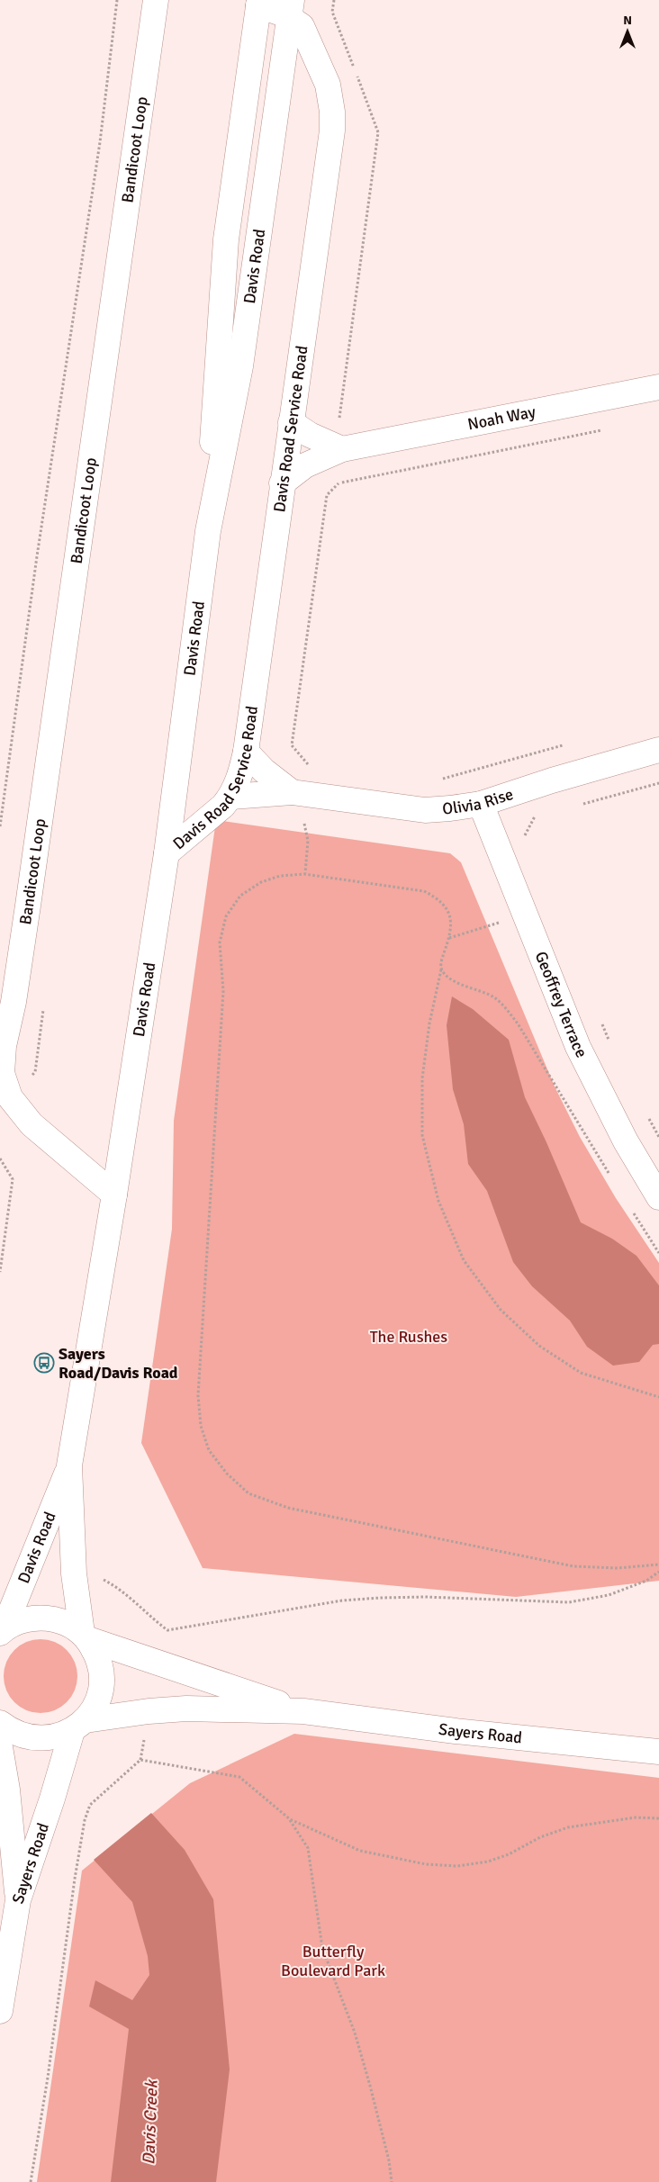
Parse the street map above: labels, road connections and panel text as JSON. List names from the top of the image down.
{
  "streets": {
    "street": [
      "Bandicoot Loop",
      "Davis Road",
      "Noah Way",
      "Davis Road Service Road",
      "Olivia Rise",
      "Geoffrey Terrace",
      "Sayers Road"
    ]
  },
  "crossings": [
    ["Bandicoot Loop", "Davis Road"],
    ["Davis Road", "Davis Road Service Road"],
    ["Davis Road", "Sayers Road"],
    ["Noah Way", "Davis Road Service Road"],
    ["Davis Road Service Road", "Olivia Rise"],
    ["Olivia Rise", "Geoffrey Terrace"]
  ],
  "water": ["Davis Creek"],
  "parks": ["The Rushes", "Butterfly Boulevard Park"],
  "places": {
    "bus stop": ["Sayers Road/Davis Road"]
  },
  "north": "top"
}
